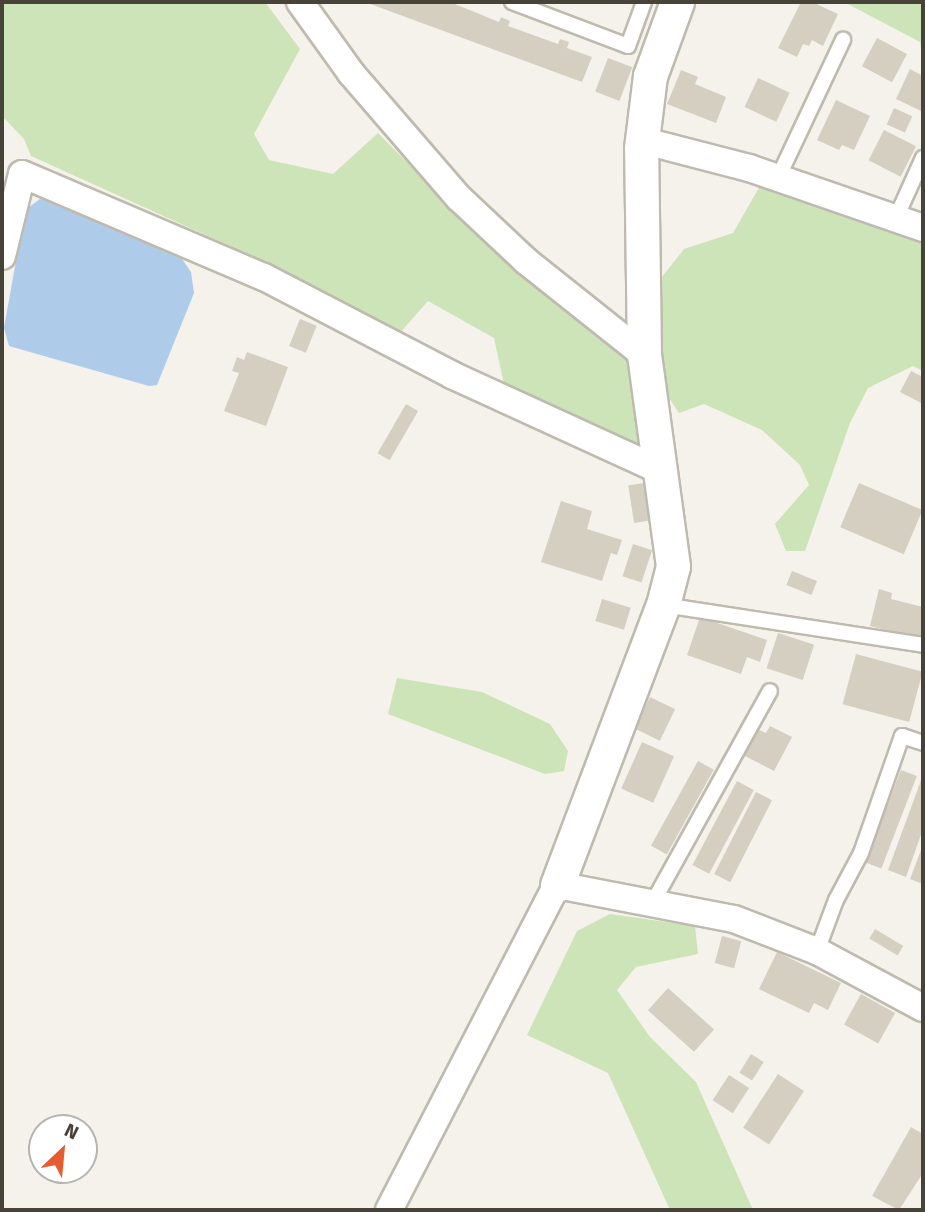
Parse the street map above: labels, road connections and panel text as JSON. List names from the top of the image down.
{
  "north": "top right"
}
